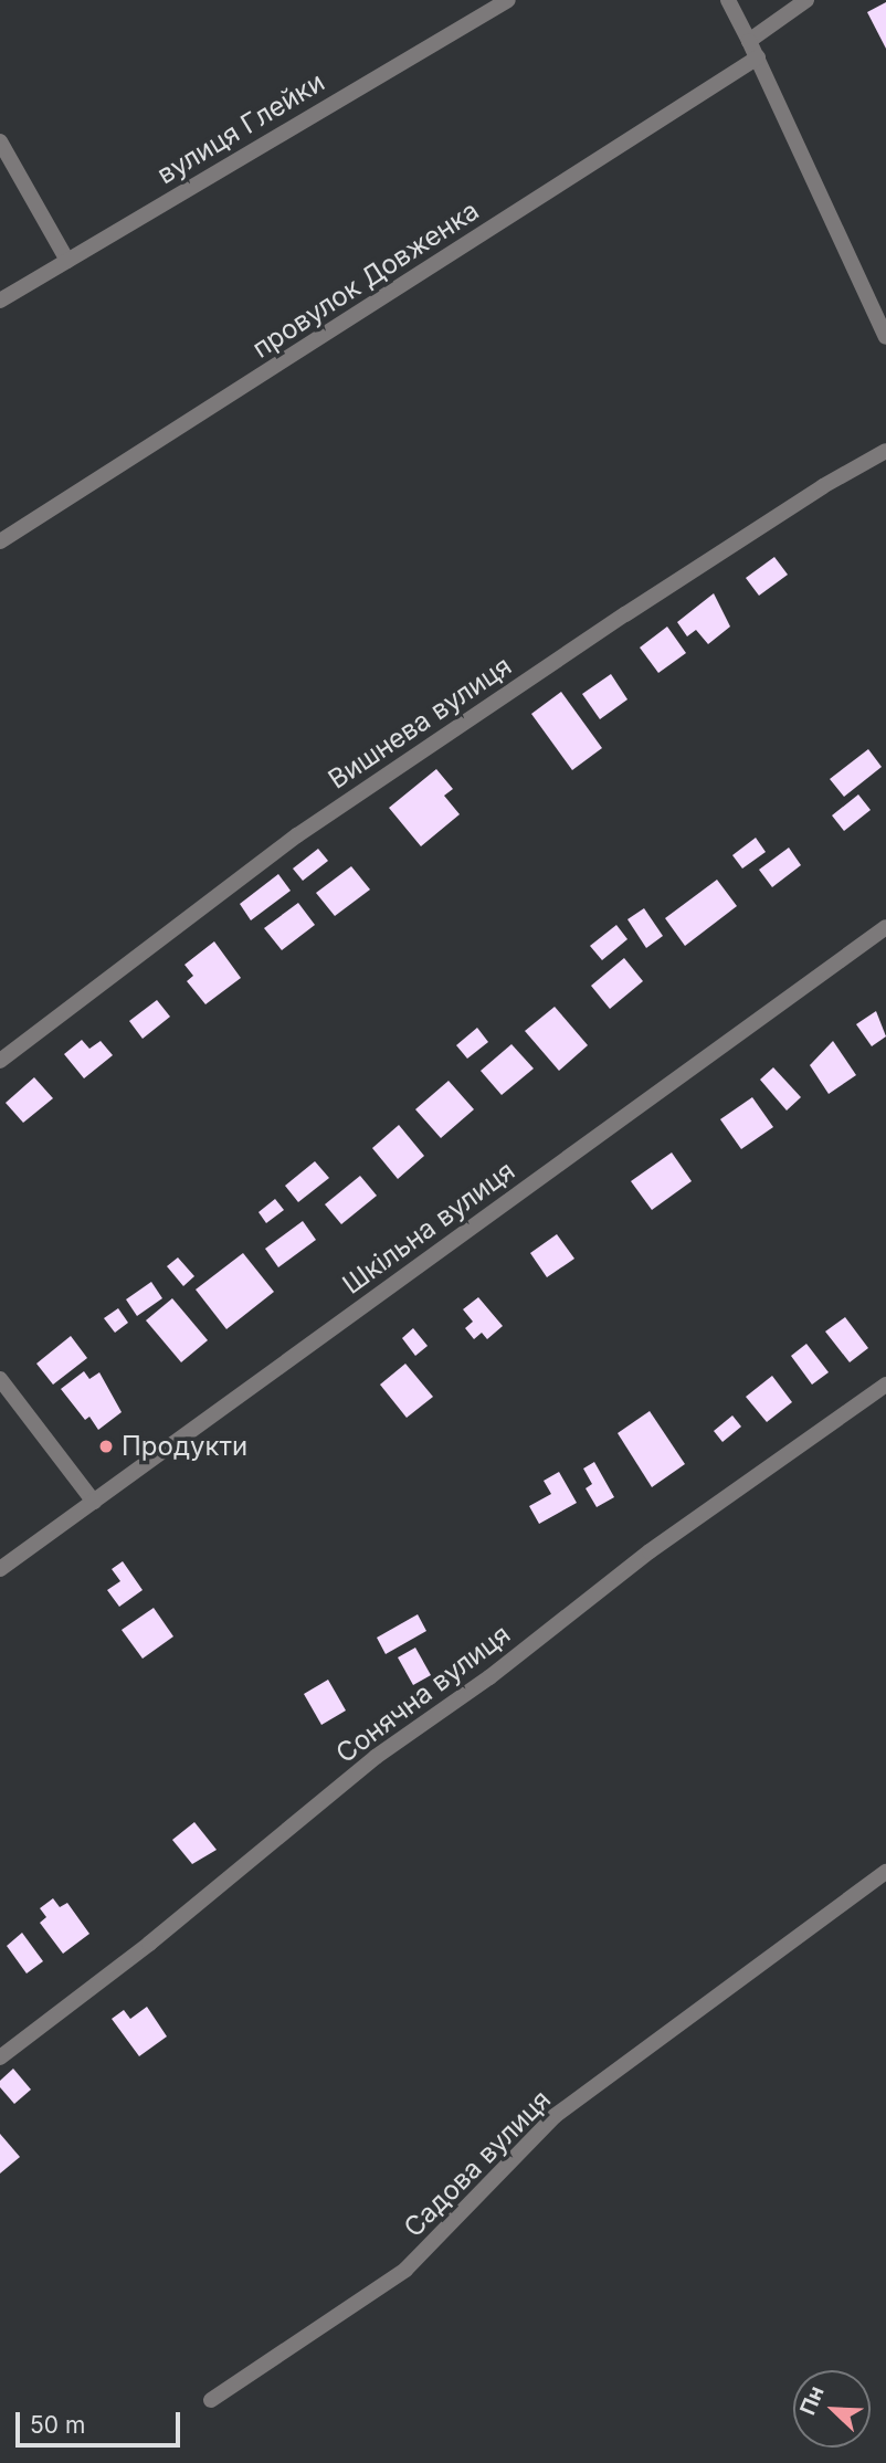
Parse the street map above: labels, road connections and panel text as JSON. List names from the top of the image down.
{
  "streets": {
    "street": [
      "вулиця Глейки",
      "провулок Довженка",
      "Вишнева вулиця",
      "Шкільна вулиця",
      "Сонячна вулиця",
      "Садова вулиця"
    ]
  },
  "places": ["Продукти"],
  "scale_bar": "50 m",
  "north": "top left"
}
